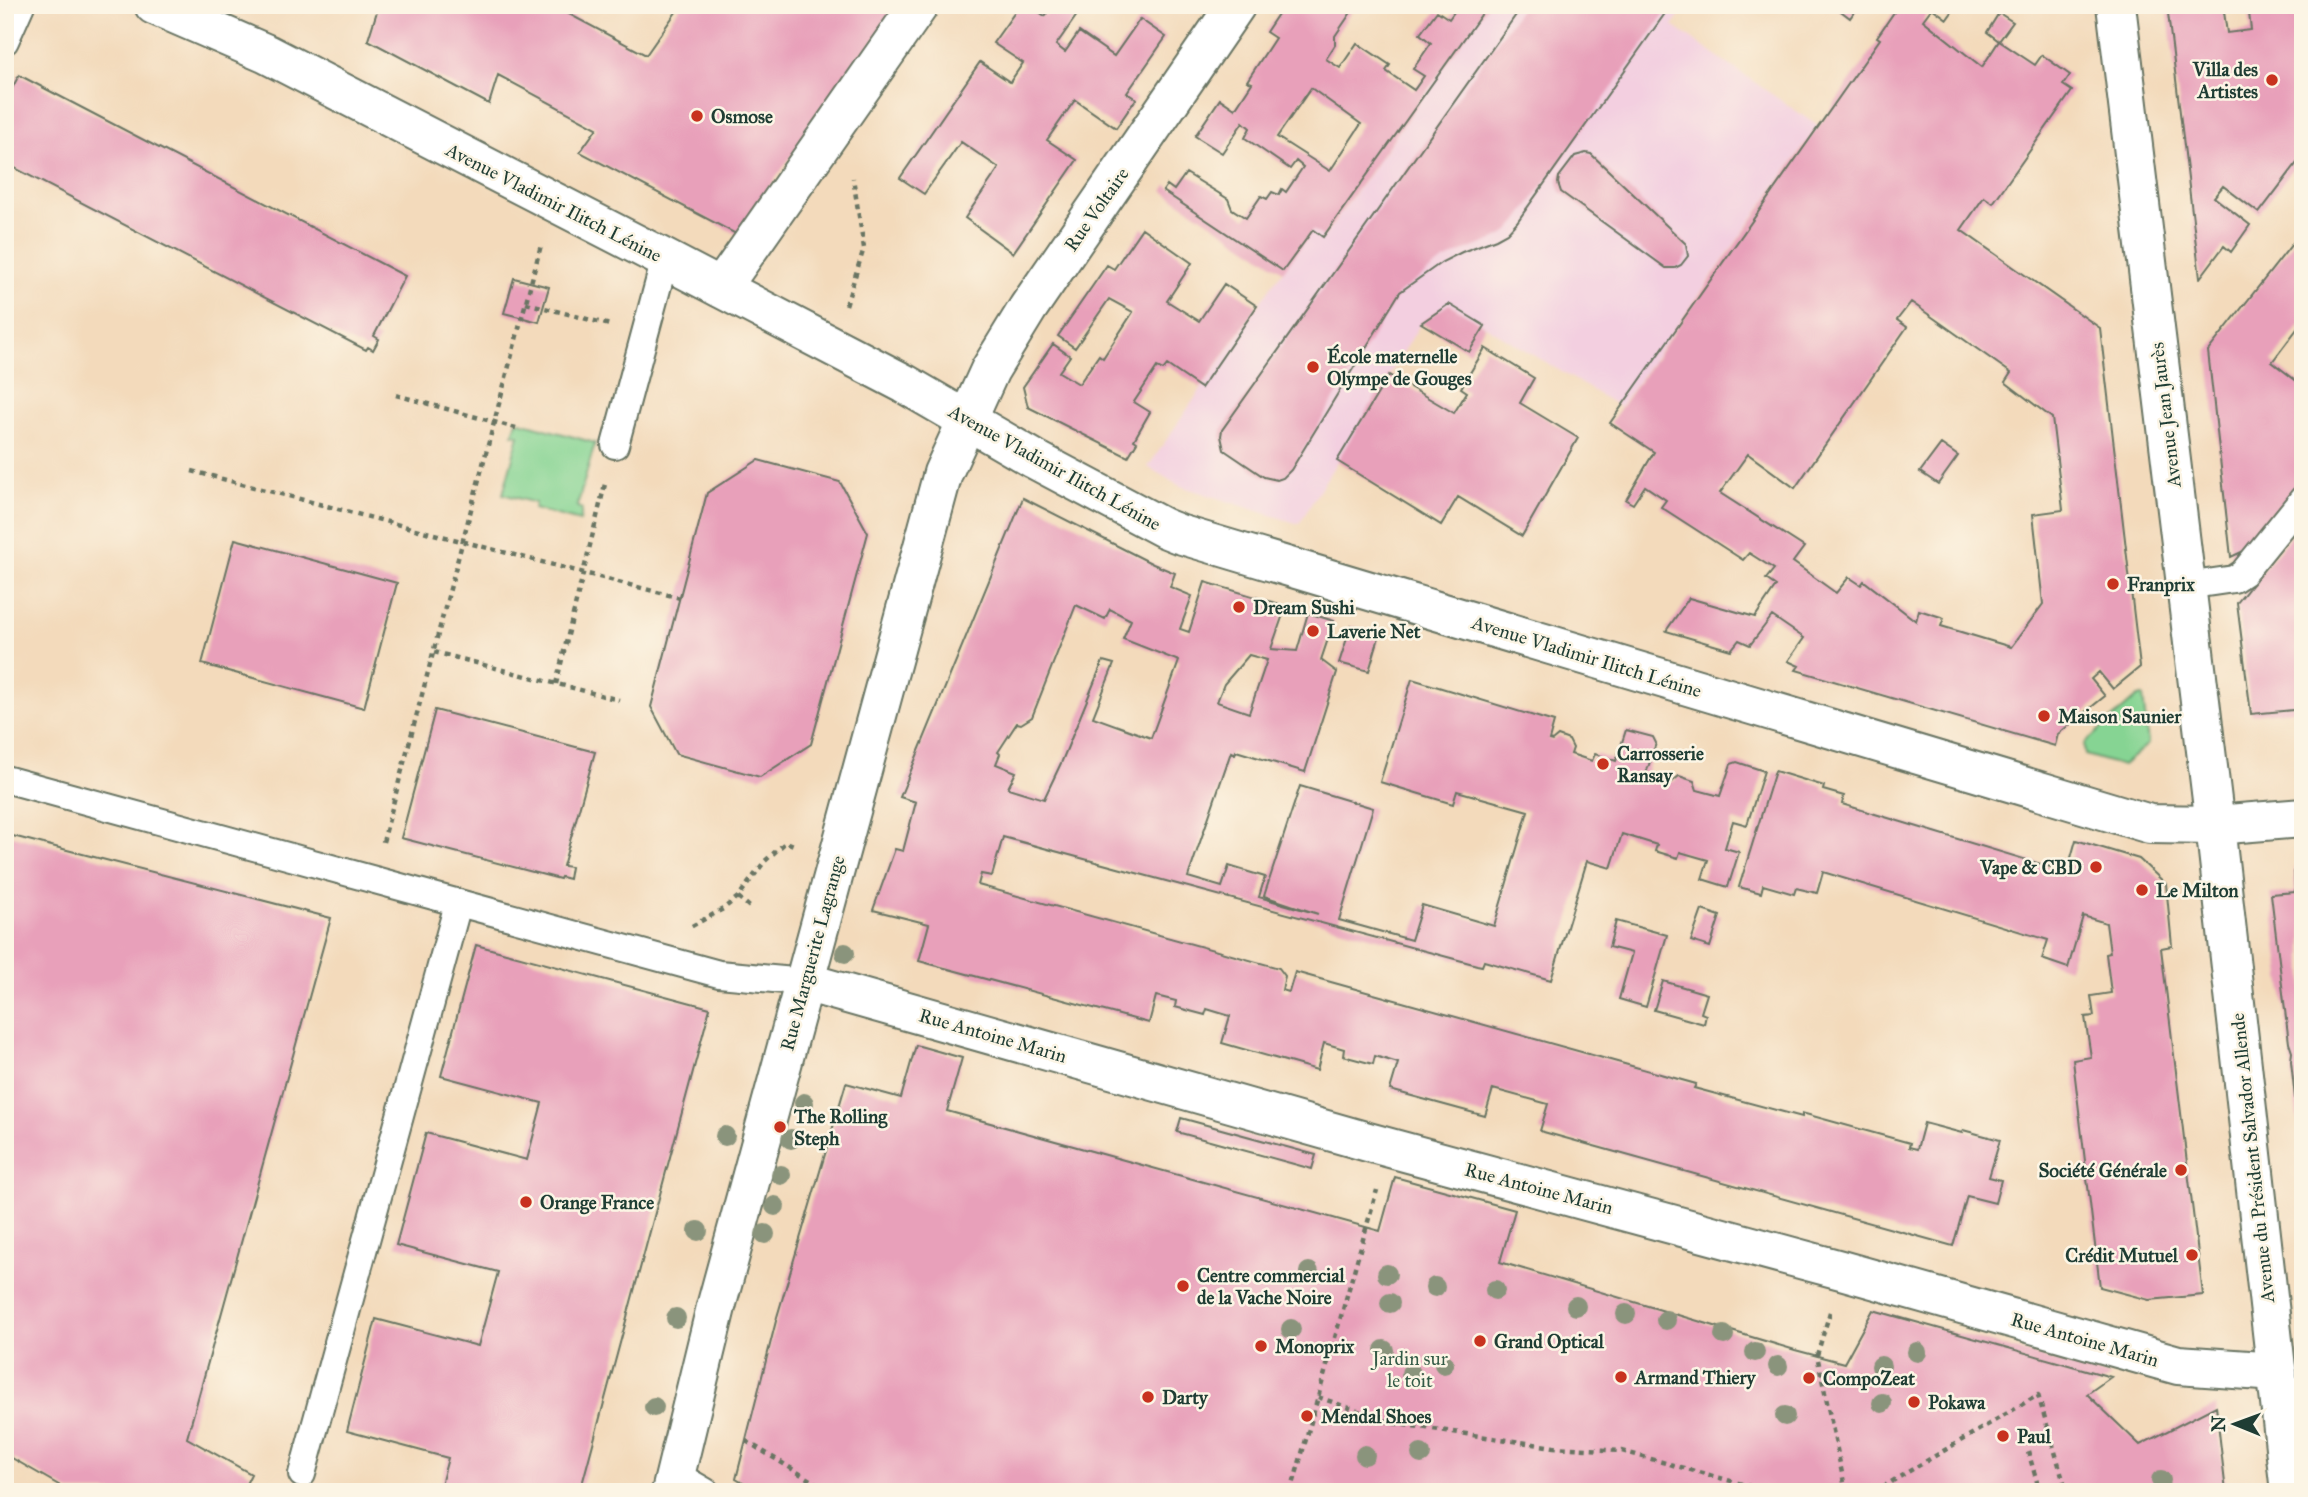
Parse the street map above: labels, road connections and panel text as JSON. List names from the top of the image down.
{
  "streets": {
    "street": [
      "Avenue Vladimir Ilitch Lénine",
      "Rue Voltaire",
      "Avenue Jean Jaurès",
      "Rue Marguerite Lagrange",
      "Rue Antoine Marin",
      "Avenue du Président Salvador Allende"
    ]
  },
  "crossings": [
    ["Avenue Vladimir Ilitch Lénine", "Rue Voltaire"],
    ["Avenue Vladimir Ilitch Lénine", "Avenue Jean Jaurès"],
    ["Avenue Vladimir Ilitch Lénine", "Rue Marguerite Lagrange"],
    ["Avenue Vladimir Ilitch Lénine", "Avenue du Président Salvador Allende"],
    ["Rue Voltaire", "Rue Marguerite Lagrange"],
    ["Avenue Jean Jaurès", "Avenue du Président Salvador Allende"],
    ["Rue Marguerite Lagrange", "Rue Antoine Marin"],
    ["Rue Antoine Marin", "Avenue du Président Salvador Allende"]
  ],
  "parks": ["Jardin sur le toit"],
  "places": [
    "Villa des Artistes",
    "Osmose",
    "École maternelle Olympe de Gouges",
    "Franprix",
    "Dream Sushi",
    "Laverie Net",
    "Maison Saunier",
    "Carrosserie Ransay",
    "Vape & CBD",
    "Le Milton",
    "The Rolling Steph",
    "Société Générale",
    "Orange France",
    "Crédit Mutuel",
    "Centre commercial de la Vache Noire",
    "Grand Optical",
    "Monoprix",
    "Armand Thiery",
    "CompoZeat",
    "Darty",
    "Pokawa",
    "Mendal Shoes",
    "Paul"
  ],
  "north": "left"
}
